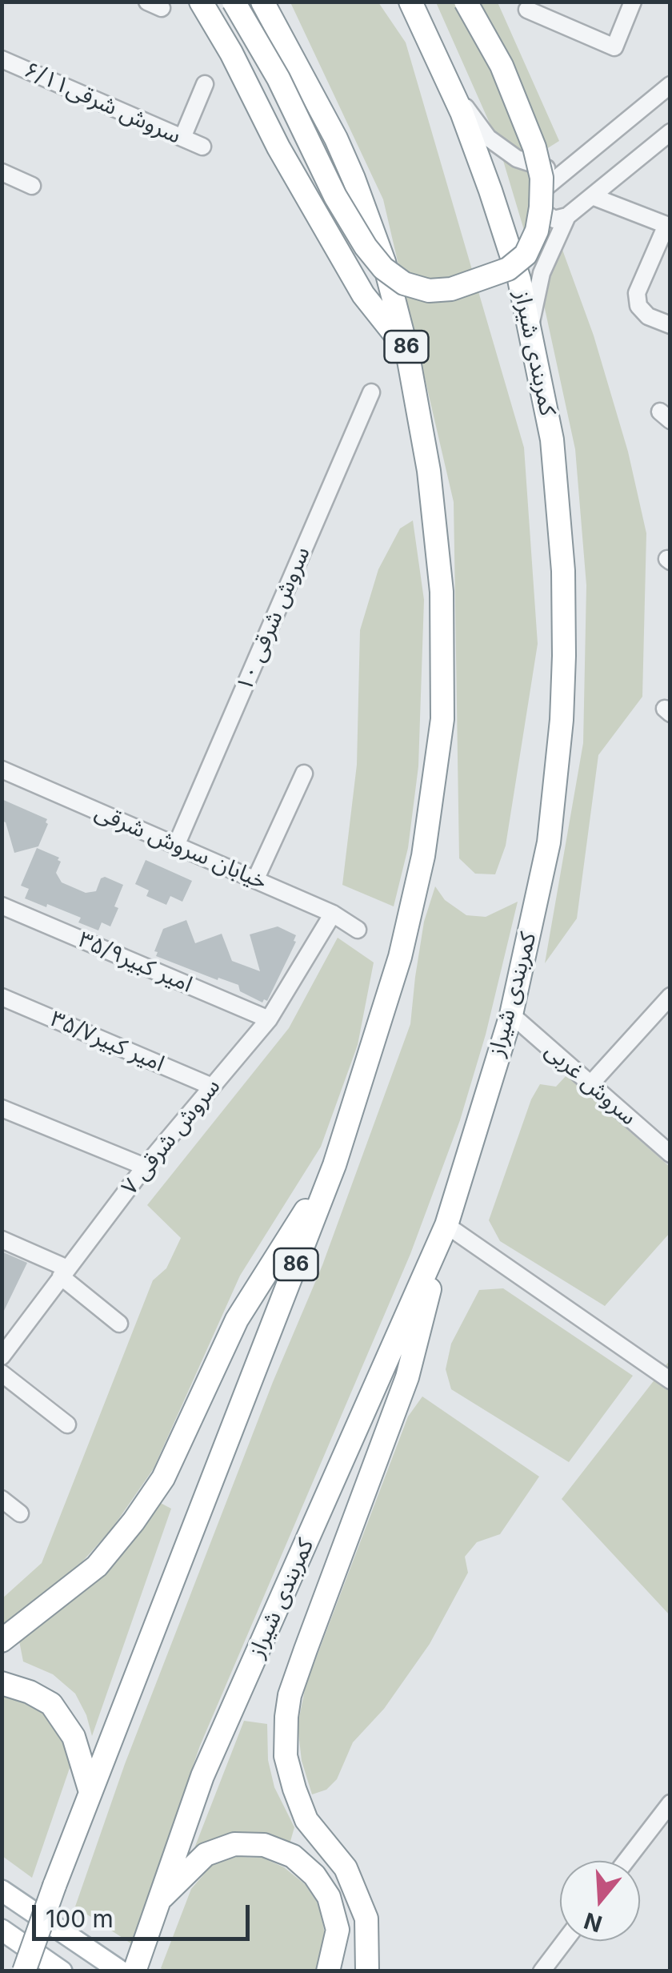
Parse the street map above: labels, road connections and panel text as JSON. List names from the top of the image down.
{
  "streets": {
    "highway": ["86", "کمربندی شیراز"],
    "street": [
      "سروش شرقی۶/۱۱",
      "سروش شرقی ۱۰",
      "خیابان سروش شرقی",
      "امیر کبیر۳۵/۹",
      "امیر کبیر۳۵/۷",
      "سروش غربی",
      "سروش شرقی ۷"
    ]
  },
  "crossings": [
    ["کمربندی شیراز", "سروش غربی"],
    ["سروش شرقی ۱۰", "خیابان سروش شرقی"],
    ["خیابان سروش شرقی", "سروش شرقی ۷"],
    ["امیر کبیر۳۵/۹", "سروش شرقی ۷"],
    ["امیر کبیر۳۵/۷", "سروش شرقی ۷"]
  ],
  "scale_bar": "100 m",
  "north": "bottom"
}
